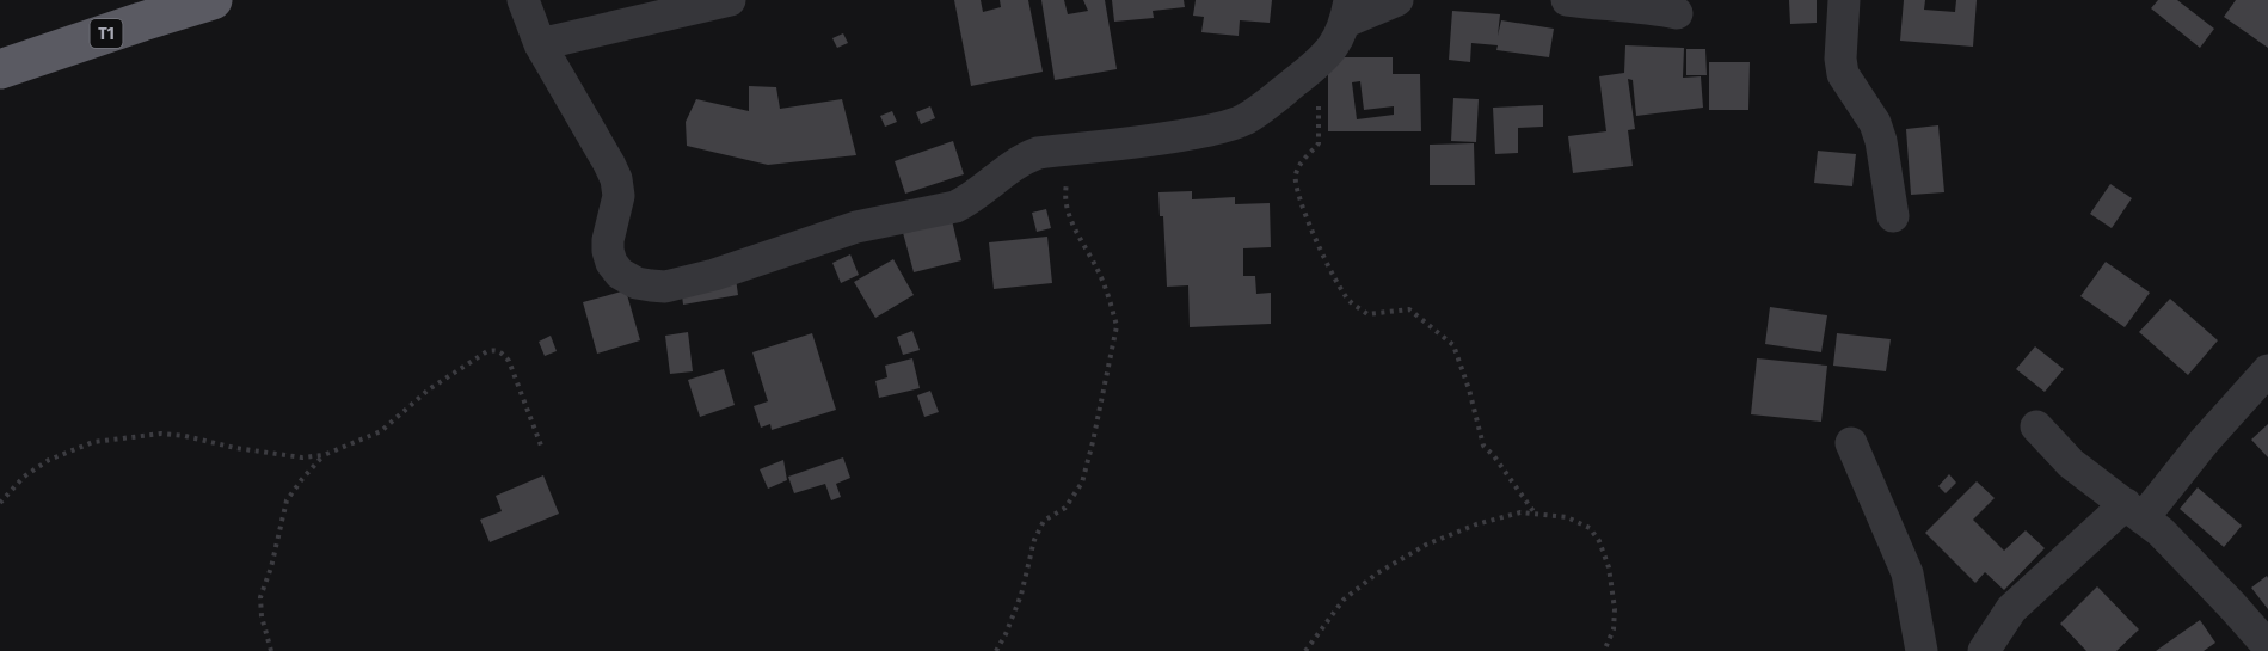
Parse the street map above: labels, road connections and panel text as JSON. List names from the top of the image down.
{
  "streets": {
    "highway": ["T1"]
  }
}
